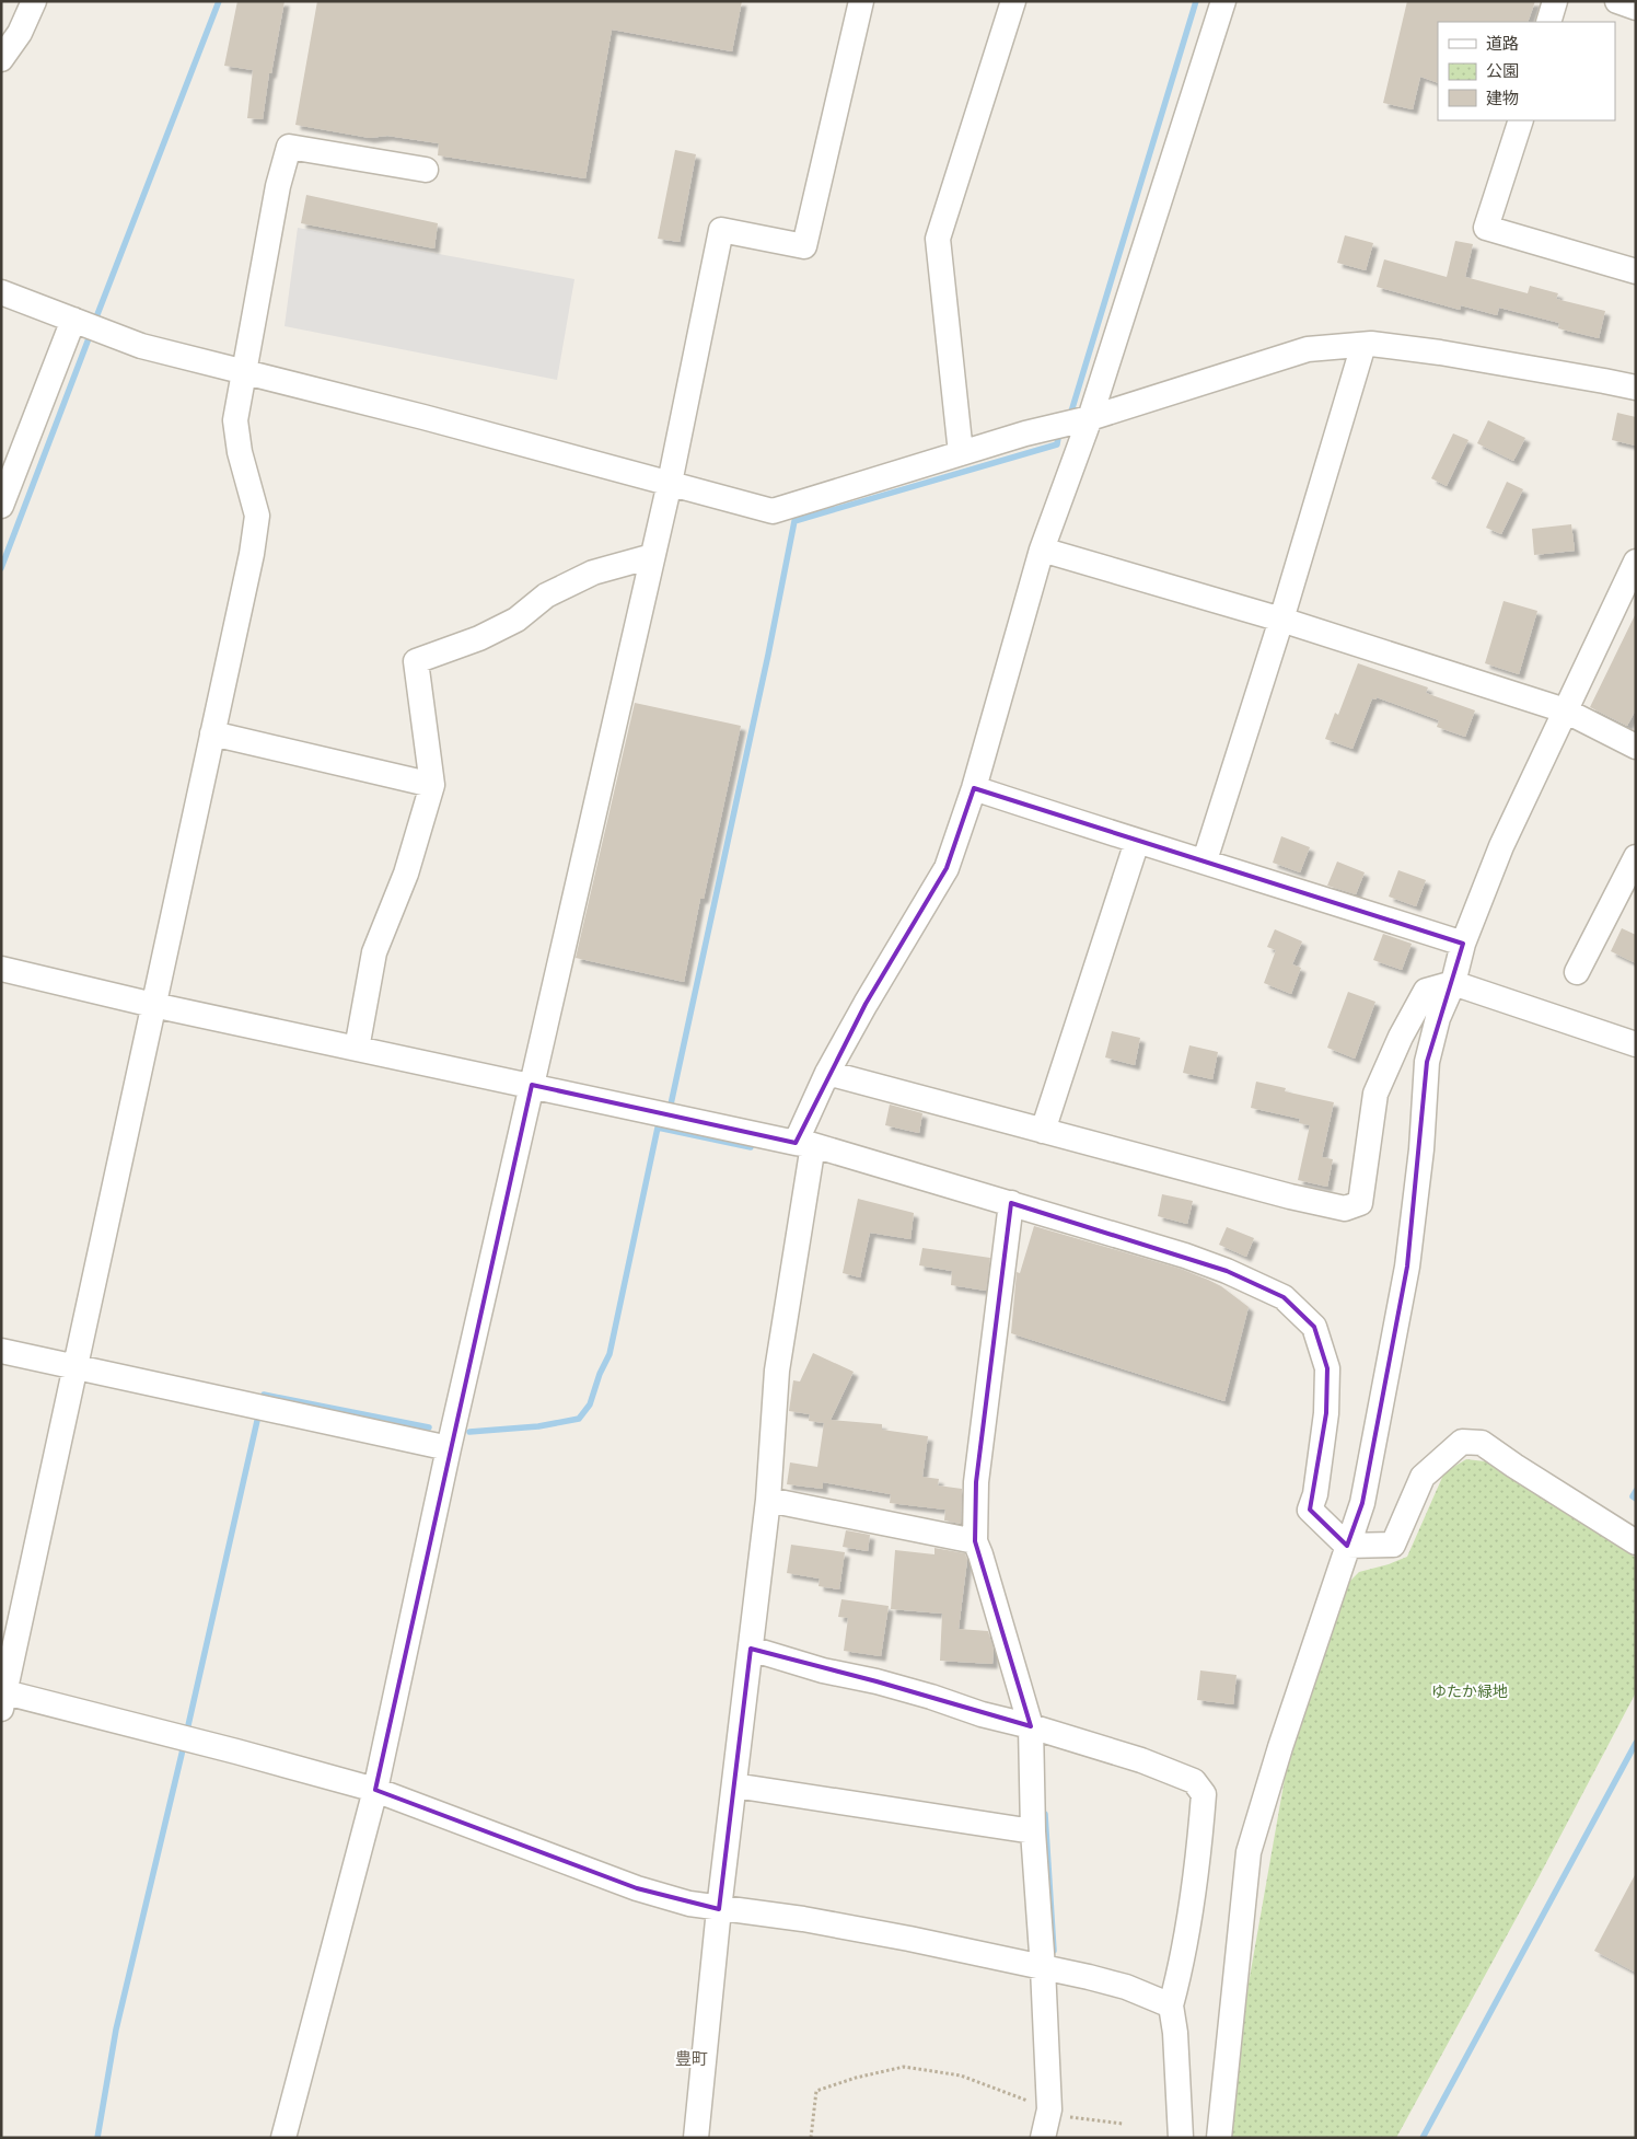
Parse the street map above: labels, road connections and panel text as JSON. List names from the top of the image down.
{
  "districts": ["豊町"],
  "parks": ["ゆたか緑地"],
  "legend": ["道路", "公園", "建物"]
}
